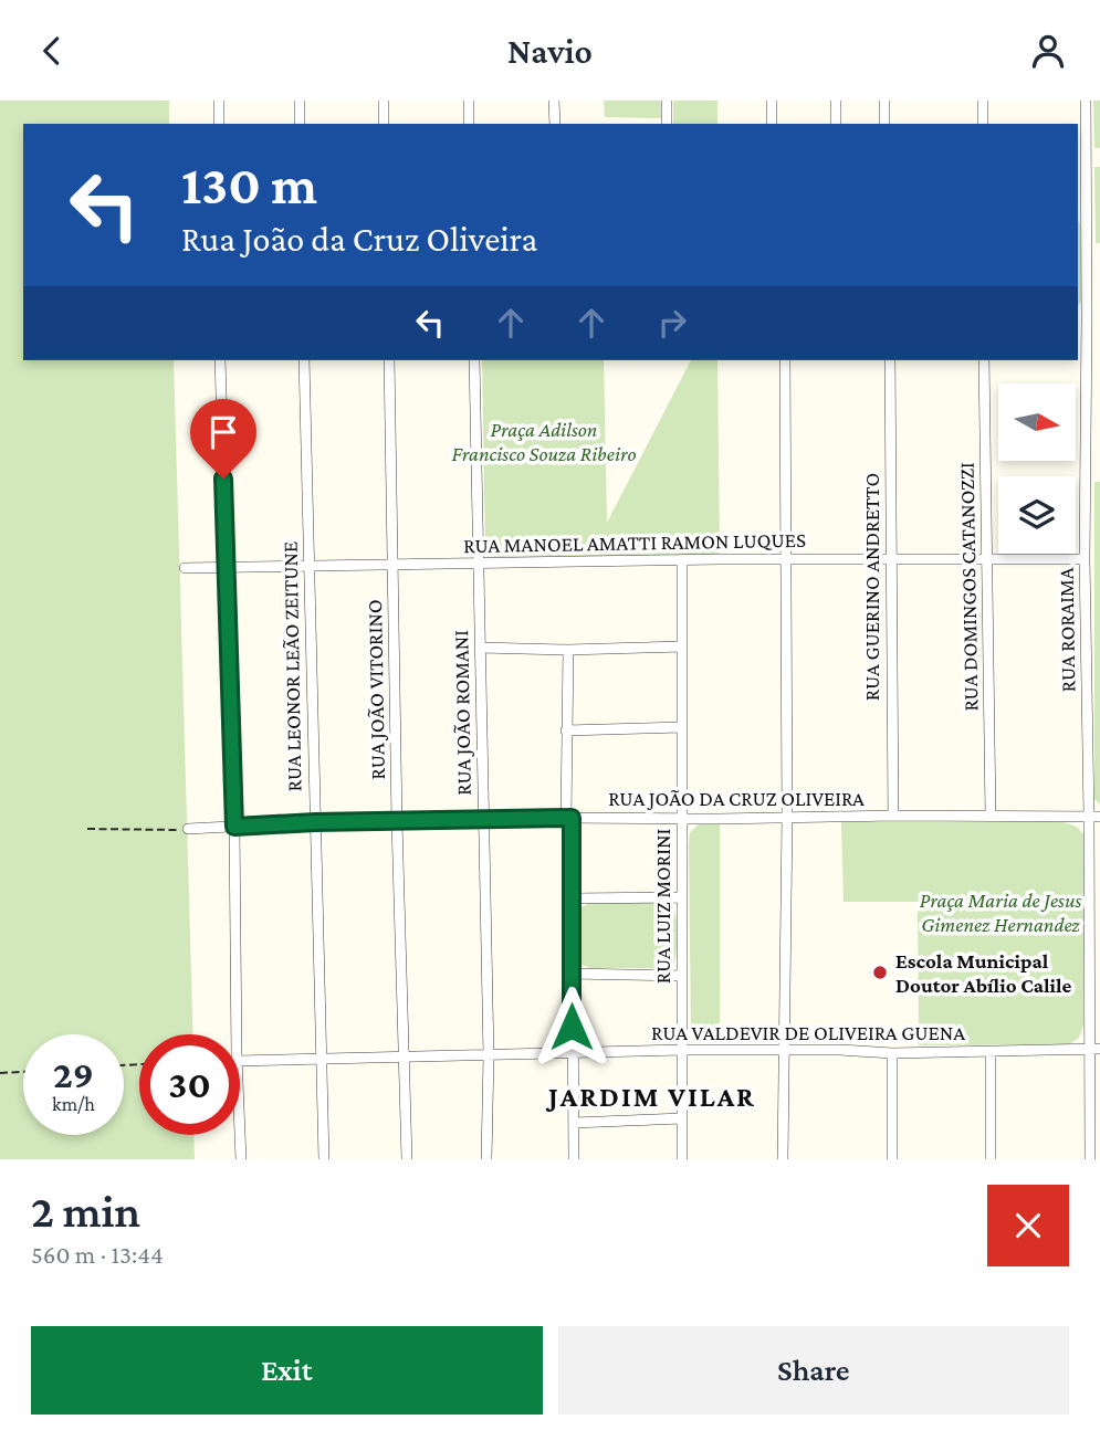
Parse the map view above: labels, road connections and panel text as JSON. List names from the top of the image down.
{
  "streets": {
    "street": [
      "RUA MANOEL AMATTI RAMON LUQUES",
      "RUA GUERINO ANDRETTO",
      "RUA DOMINGOS CATANOZZI",
      "RUA RORAIMA",
      "RUA LEONOR LEÃO ZEITUNE",
      "RUA JOÃO VITORINO",
      "RUA JOÃO ROMANI",
      "RUA JOÃO DA CRUZ OLIVEIRA",
      "RUA LUIZ MORINI",
      "RUA VALDEVIR DE OLIVEIRA GUENA"
    ]
  },
  "crossings": [
    ["RUA MANOEL AMATTI RAMON LUQUES", "RUA GUERINO ANDRETTO"],
    ["RUA MANOEL AMATTI RAMON LUQUES", "RUA DOMINGOS CATANOZZI"],
    ["RUA MANOEL AMATTI RAMON LUQUES", "RUA RORAIMA"],
    ["RUA MANOEL AMATTI RAMON LUQUES", "RUA LEONOR LEÃO ZEITUNE"],
    ["RUA MANOEL AMATTI RAMON LUQUES", "RUA JOÃO VITORINO"],
    ["RUA MANOEL AMATTI RAMON LUQUES", "RUA JOÃO ROMANI"],
    ["RUA MANOEL AMATTI RAMON LUQUES", "RUA LUIZ MORINI"],
    ["RUA GUERINO ANDRETTO", "RUA JOÃO DA CRUZ OLIVEIRA"],
    ["RUA DOMINGOS CATANOZZI", "RUA JOÃO DA CRUZ OLIVEIRA"],
    ["RUA RORAIMA", "RUA JOÃO DA CRUZ OLIVEIRA"],
    ["RUA RORAIMA", "RUA VALDEVIR DE OLIVEIRA GUENA"],
    ["RUA LEONOR LEÃO ZEITUNE", "RUA JOÃO DA CRUZ OLIVEIRA"],
    ["RUA LEONOR LEÃO ZEITUNE", "RUA VALDEVIR DE OLIVEIRA GUENA"],
    ["RUA JOÃO VITORINO", "RUA JOÃO DA CRUZ OLIVEIRA"],
    ["RUA JOÃO VITORINO", "RUA VALDEVIR DE OLIVEIRA GUENA"],
    ["RUA JOÃO ROMANI", "RUA JOÃO DA CRUZ OLIVEIRA"],
    ["RUA JOÃO ROMANI", "RUA VALDEVIR DE OLIVEIRA GUENA"],
    ["RUA JOÃO DA CRUZ OLIVEIRA", "RUA LUIZ MORINI"],
    ["RUA LUIZ MORINI", "RUA VALDEVIR DE OLIVEIRA GUENA"]
  ],
  "districts": ["JARDIM VILAR"],
  "parks": ["Praça Adilson Francisco Souza Ribeiro", "Praça Maria de Jesus Gimenez Hernandez"],
  "places": ["Escola Municipal Doutor Abílio Calile"],
  "north": "right",
  "page": {
    "header": "Navio",
    "turn": ["130 m", "Rua João da Cruz Oliveira"],
    "speed": "29 km/h",
    "limit": "30",
    "heading": ["2 min", "560 m · 13:44"],
    "buttons": ["Exit", "Share"]
  }
}
